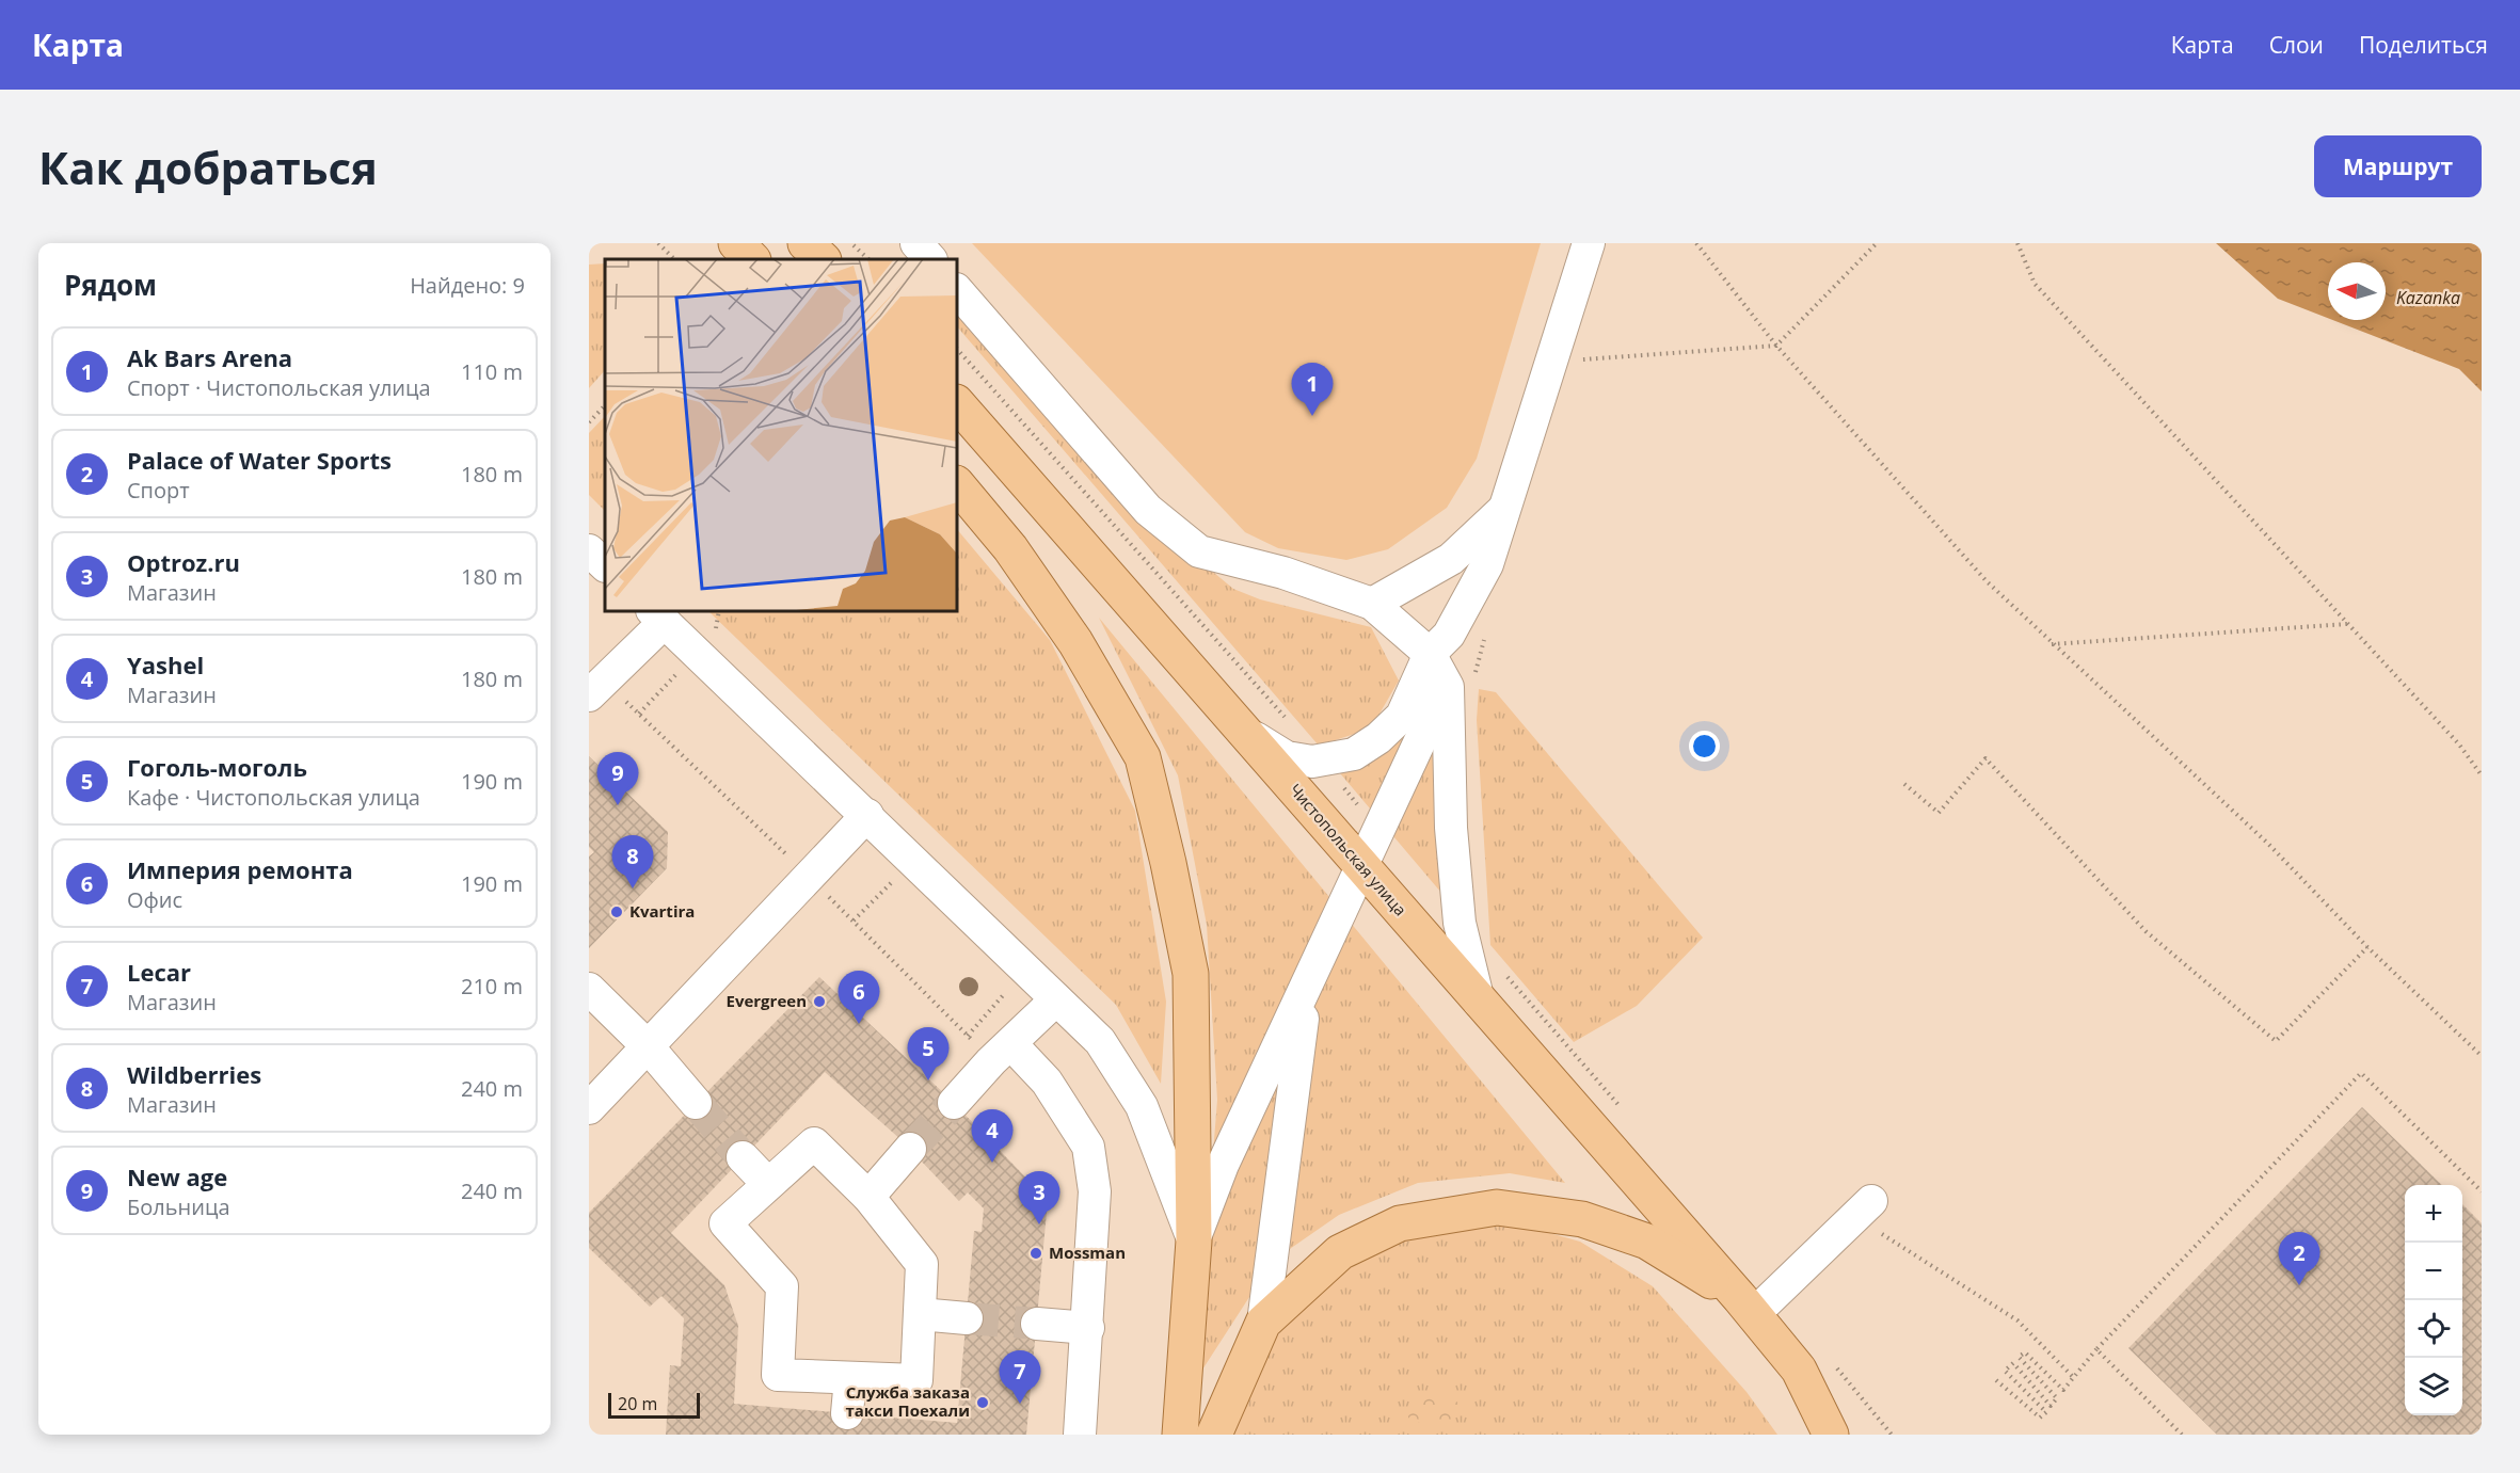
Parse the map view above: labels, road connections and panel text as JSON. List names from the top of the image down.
{
  "streets": {
    "main road": ["Чистопольская улица"]
  },
  "water": ["Kazanka"],
  "places": [
    "Kvartira",
    "Evergreen",
    "Mossman",
    "Служба заказа такси Поехали"
  ],
  "scale_bar": "20 m",
  "north": "left",
  "page": {
    "header": "Карта",
    "nav": ["Карта", "Слои", "Поделиться"],
    "buttons": "Маршрут",
    "title": "Как добраться",
    "heading": ["Рядом", "Найдено: 9"],
    "list": [
      {
        "mark": "1",
        "name": "Ak Bars Arena",
        "note": "Спорт · Чистопольская улица",
        "value": "110 m"
      },
      {
        "mark": "2",
        "name": "Palace of Water Sports",
        "note": "Спорт",
        "value": "180 m"
      },
      {
        "mark": "3",
        "name": "Optroz.ru",
        "note": "Магазин",
        "value": "180 m"
      },
      {
        "mark": "4",
        "name": "Yashel",
        "note": "Магазин",
        "value": "180 m"
      },
      {
        "mark": "5",
        "name": "Гоголь-моголь",
        "note": "Кафе · Чистопольская улица",
        "value": "190 m"
      },
      {
        "mark": "6",
        "name": "Империя ремонта",
        "note": "Офис",
        "value": "190 m"
      },
      {
        "mark": "7",
        "name": "Lecar",
        "note": "Магазин",
        "value": "210 m"
      },
      {
        "mark": "8",
        "name": "Wildberries",
        "note": "Магазин",
        "value": "240 m"
      },
      {
        "mark": "9",
        "name": "New age",
        "note": "Больница",
        "value": "240 m"
      }
    ],
    "pins": [
      "1",
      "9",
      "8",
      "6",
      "5",
      "4",
      "3",
      "2",
      "7"
    ],
    "map_buttons": ["+", "−"],
    "scale": "20 m"
  }
}
